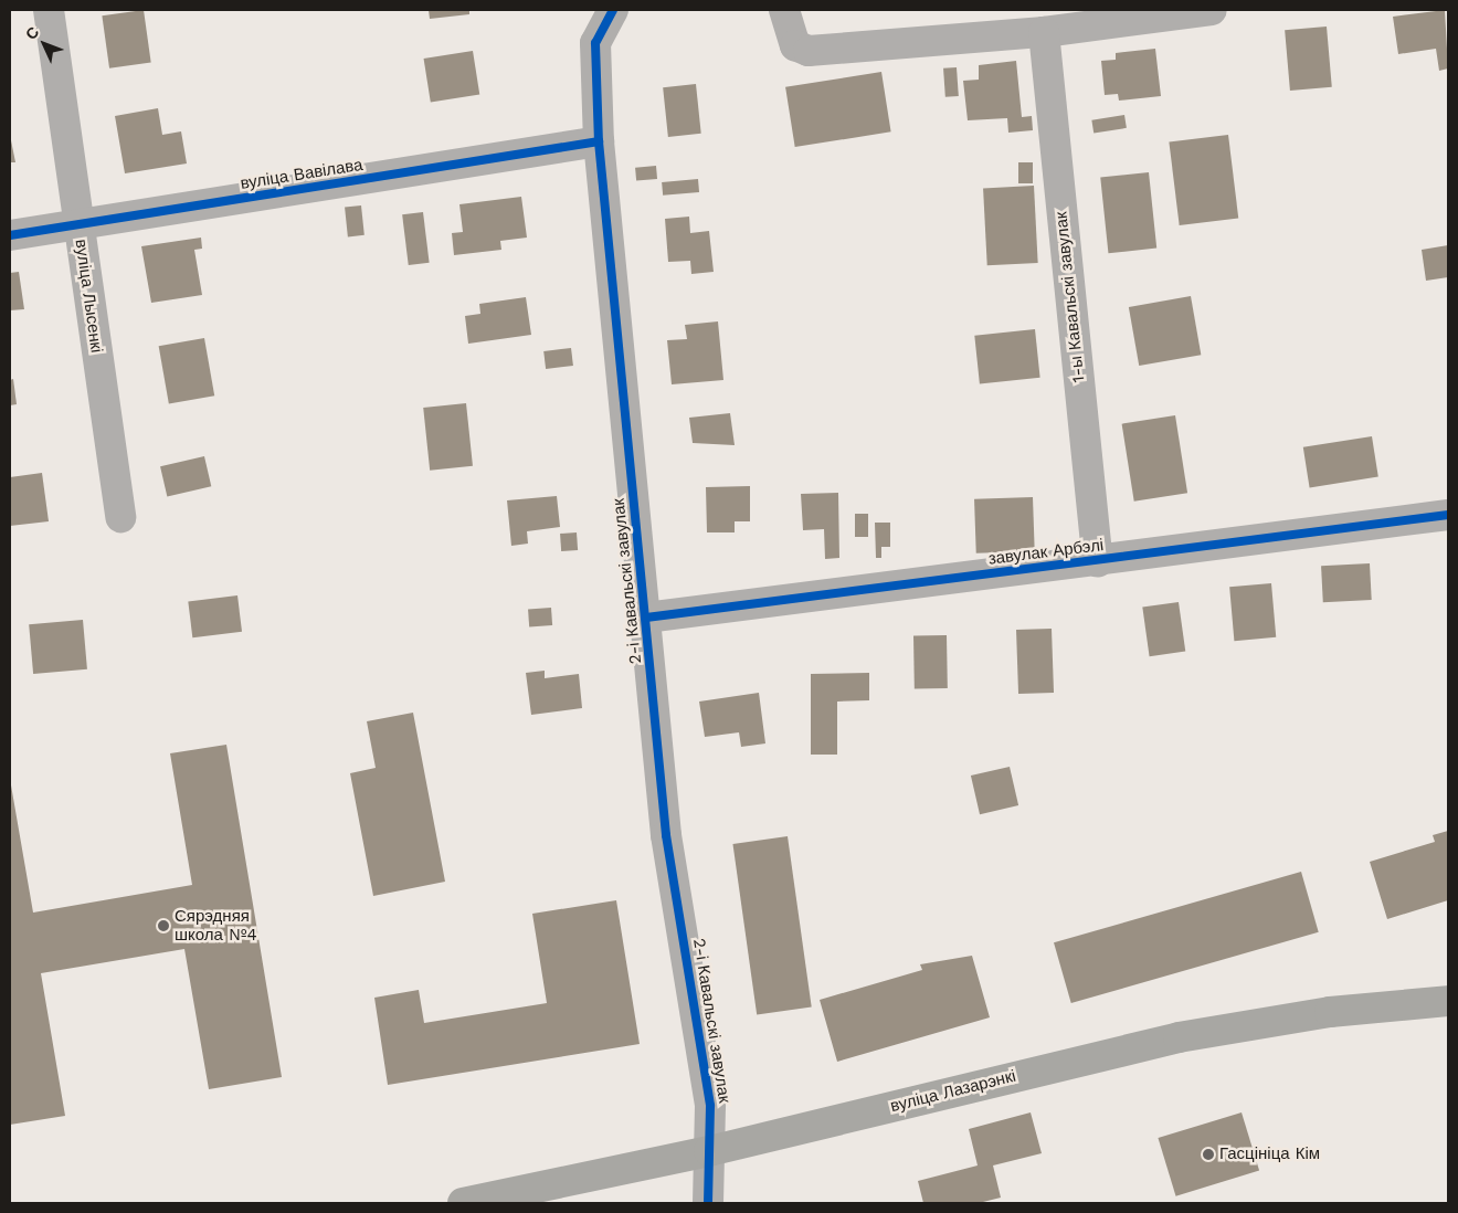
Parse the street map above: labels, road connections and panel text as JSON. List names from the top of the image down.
{
  "streets": {
    "main road": ["вуліца Лазарэнкі"],
    "street": [
      "вуліца Вавілава",
      "вуліца Лысенкі",
      "1-ы Кавальскі завулак",
      "завулак Арбэлі",
      "2-і Кавальскі завулак"
    ]
  },
  "crossings": [
    ["вуліца Вавілава", "вуліца Лысенкі"],
    ["вуліца Вавілава", "2-і Кавальскі завулак"],
    ["1-ы Кавальскі завулак", "завулак Арбэлі"],
    ["завулак Арбэлі", "2-і Кавальскі завулак"],
    ["2-і Кавальскі завулак", "вуліца Лазарэнкі"]
  ],
  "places": ["Сярэдняя школа №4", "Гасцініца Кім"],
  "north": "top left"
}
